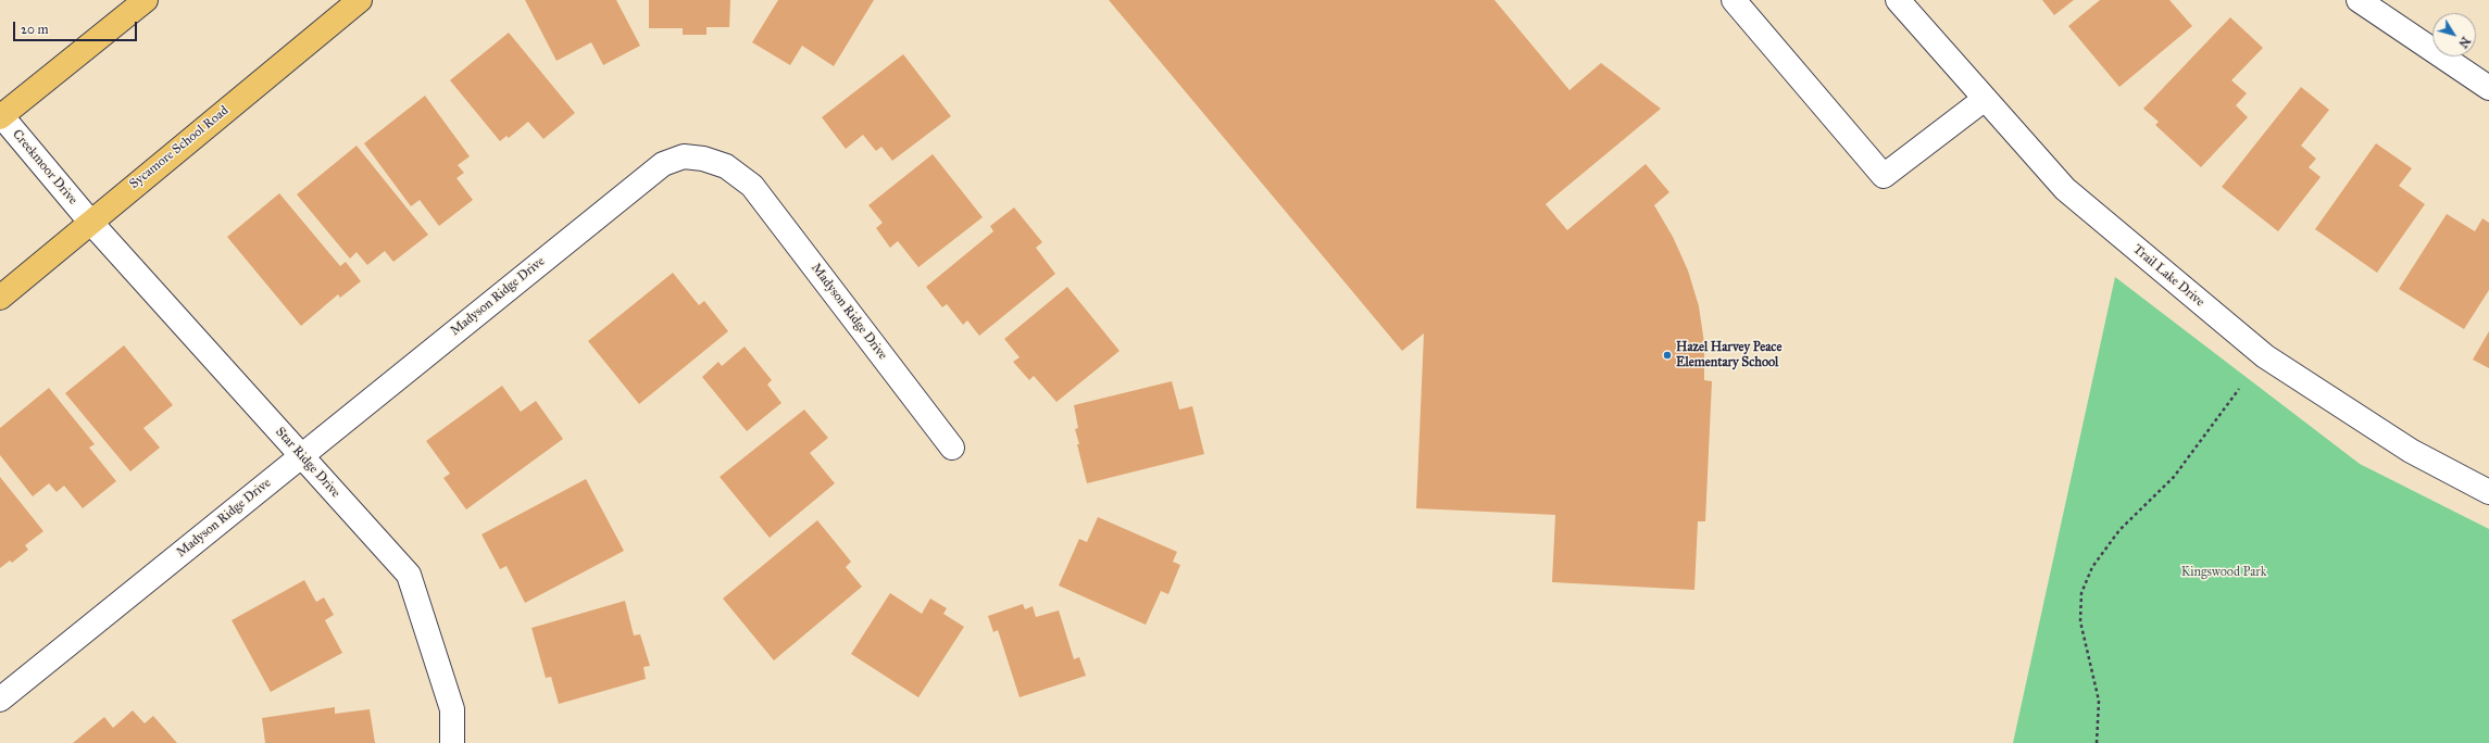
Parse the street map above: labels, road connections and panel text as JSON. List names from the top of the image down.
{
  "streets": {
    "main road": ["Sycamore School Road"],
    "street": [
      "Creekmoor Drive",
      "Trail Lake Drive",
      "Madyson Ridge Drive",
      "Star Ridge Drive"
    ]
  },
  "crossings": [
    ["Sycamore School Road", "Creekmoor Drive"],
    ["Sycamore School Road", "Star Ridge Drive"],
    ["Creekmoor Drive", "Star Ridge Drive"],
    ["Madyson Ridge Drive", "Star Ridge Drive"]
  ],
  "parks": ["Kingswood Park"],
  "places": ["Hazel Harvey Peace Elementary School"],
  "scale_bar": "20 m",
  "north": "bottom right"
}
